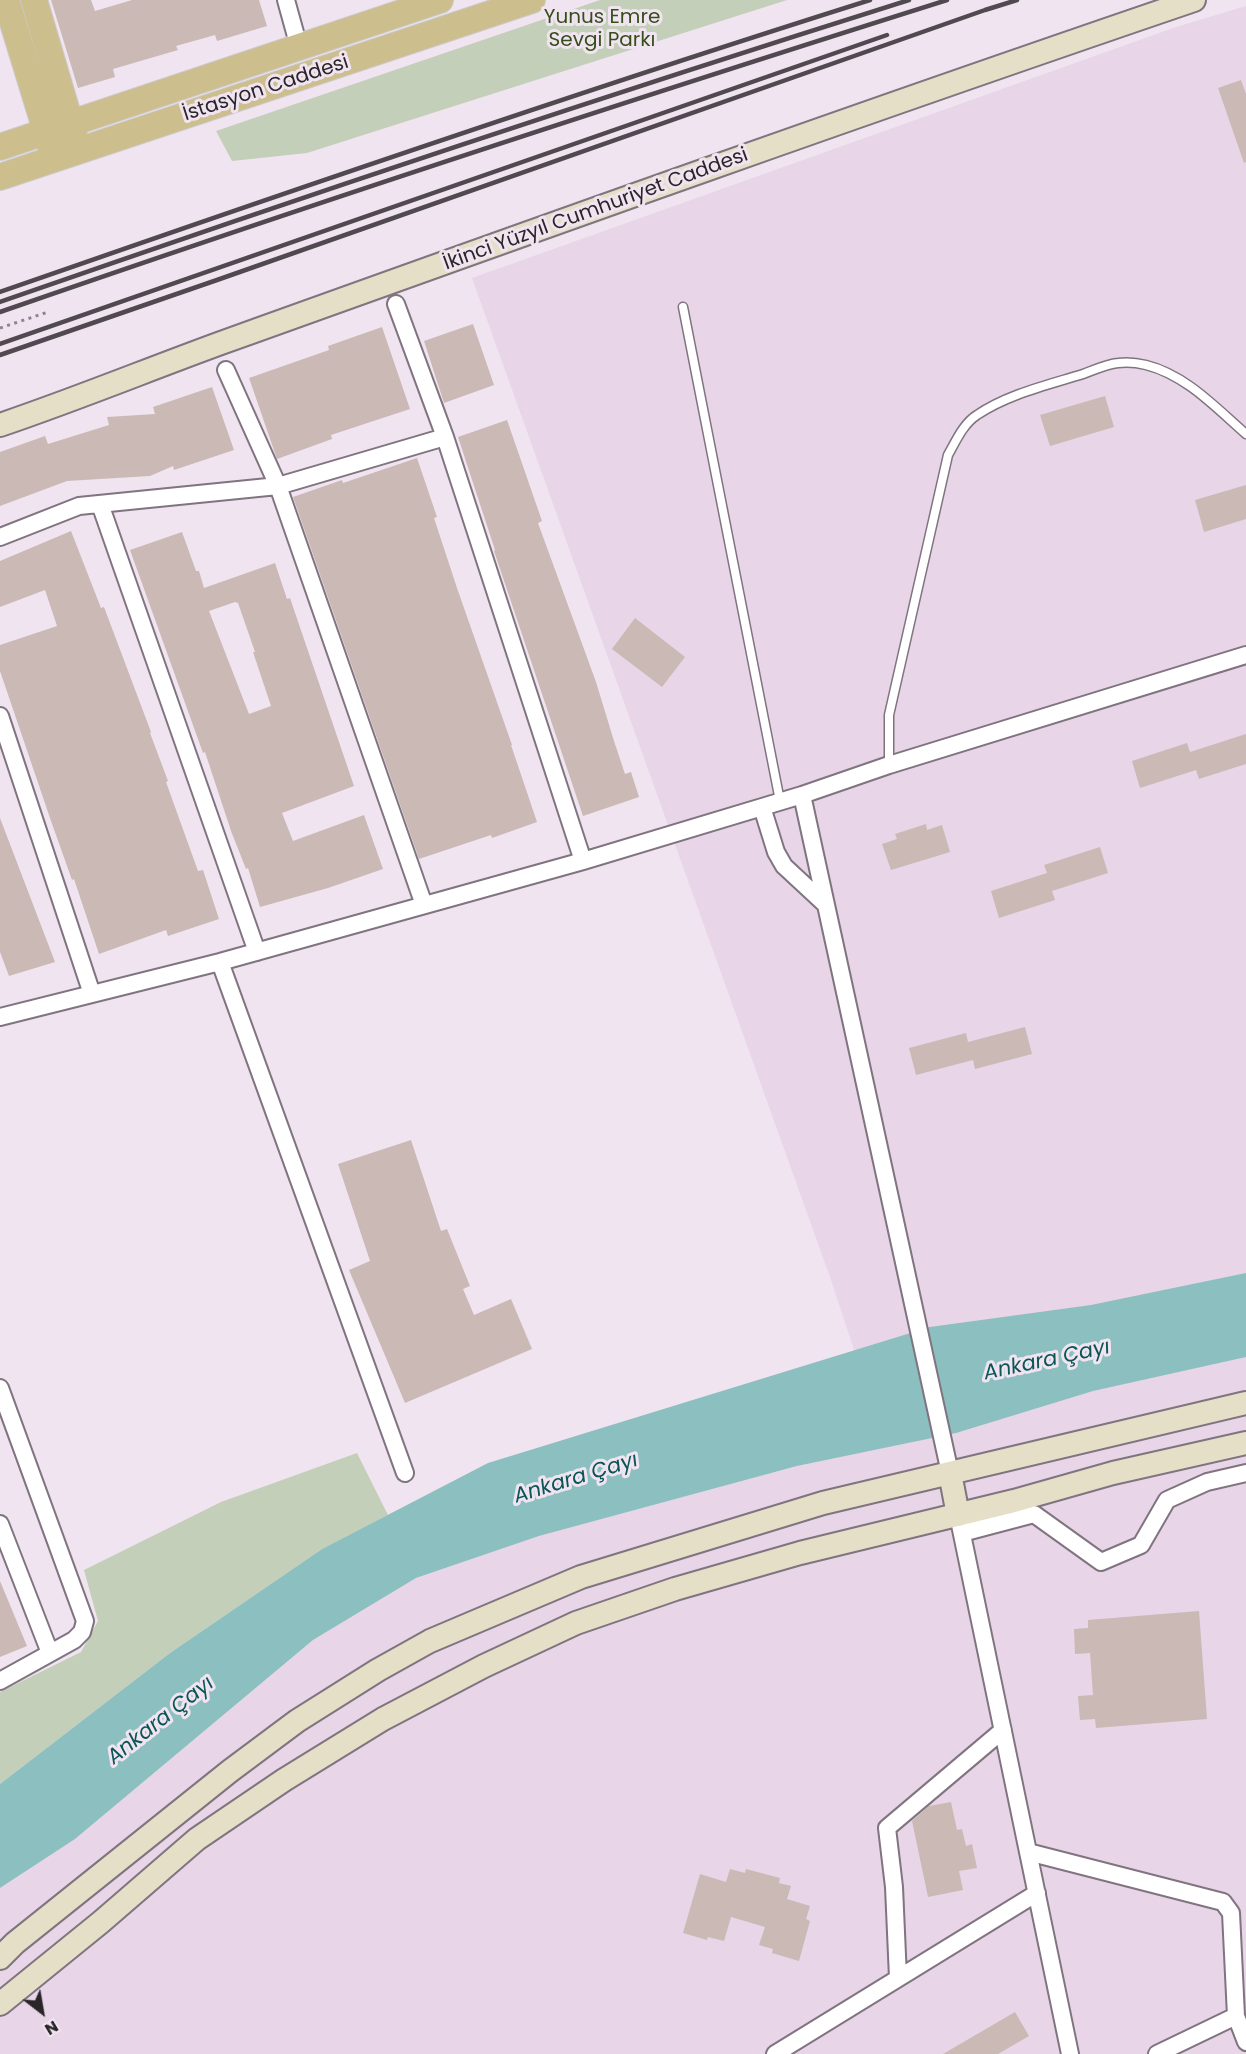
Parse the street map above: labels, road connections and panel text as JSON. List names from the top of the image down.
{
  "streets": {
    "main road": ["İstasyon Caddesi", "İkinci Yüzyıl Cumhuriyet Caddesi"]
  },
  "water": ["Ankara Çayı"],
  "parks": ["Yunus Emre Sevgi Parkı"],
  "north": "bottom right"
}
